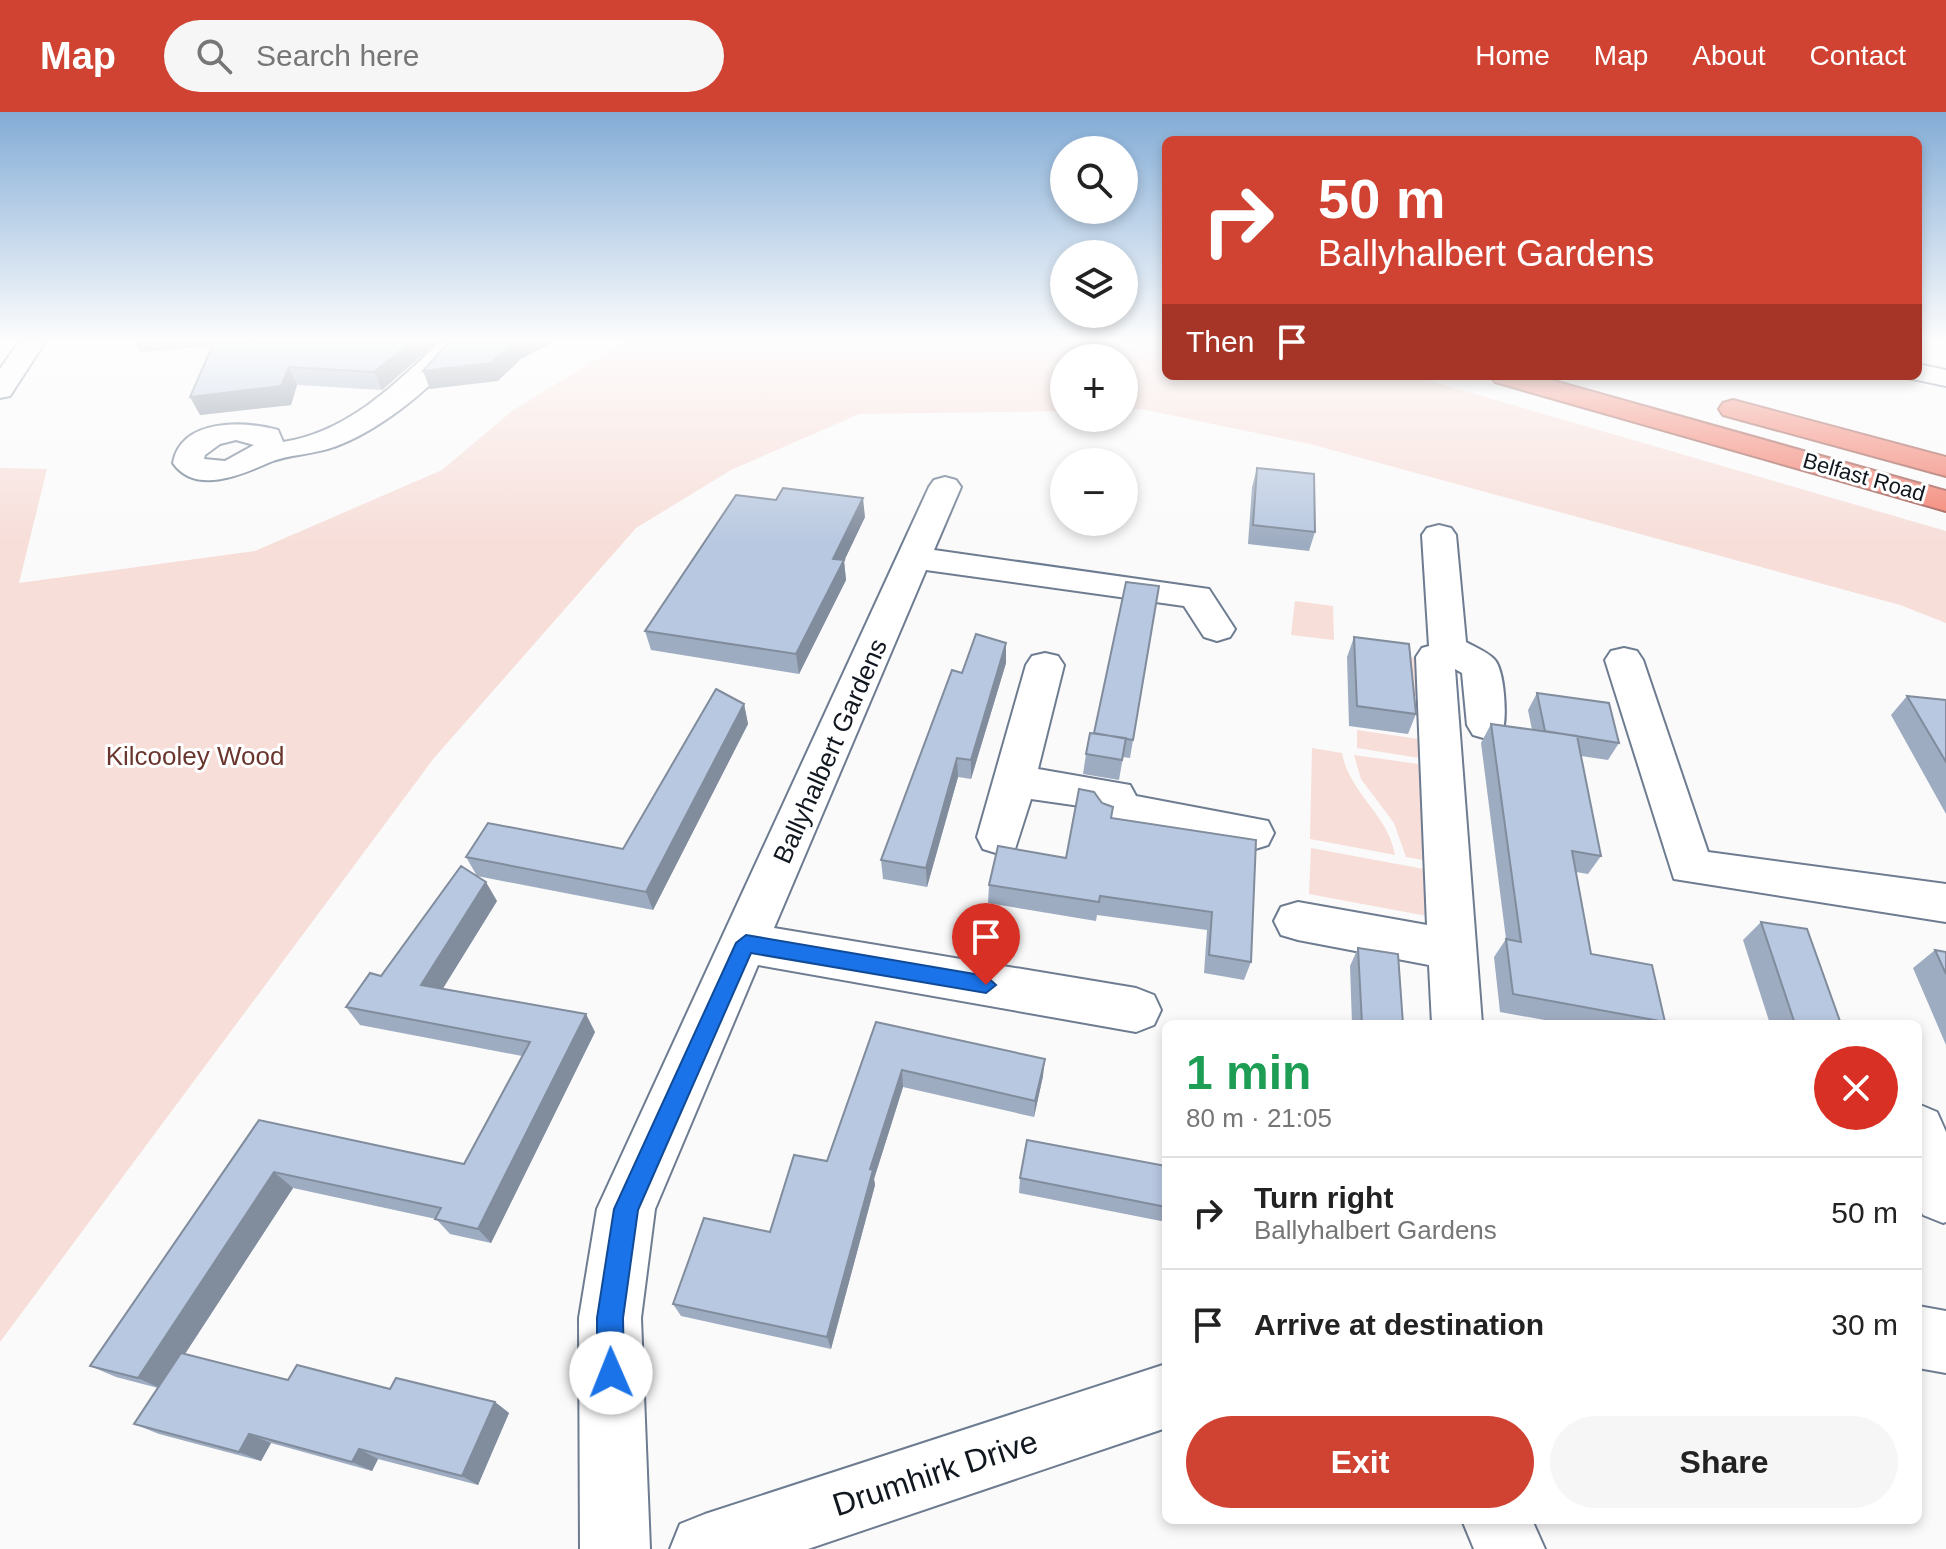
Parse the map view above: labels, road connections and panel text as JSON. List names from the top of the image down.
{
  "streets": {
    "highway": ["Belfast Road"],
    "street": ["Ballyhalbert Gardens", "Drumhirk Drive"]
  },
  "parks": ["Kilcooley Wood"],
  "page": {
    "header": "Map",
    "search": "Search here",
    "nav": [
      "Home",
      "Map",
      "About",
      "Contact"
    ],
    "map_buttons": ["+", "−"],
    "turn": ["50 m", "Ballyhalbert Gardens"],
    "then": "Then",
    "heading": ["1 min", "80 m · 21:05"],
    "list": [
      {
        "name": "Turn right",
        "note": "Ballyhalbert Gardens",
        "value": "50 m"
      },
      {
        "name": "Arrive at destination",
        "value": "30 m"
      }
    ],
    "buttons": ["Exit", "Share"]
  }
}
